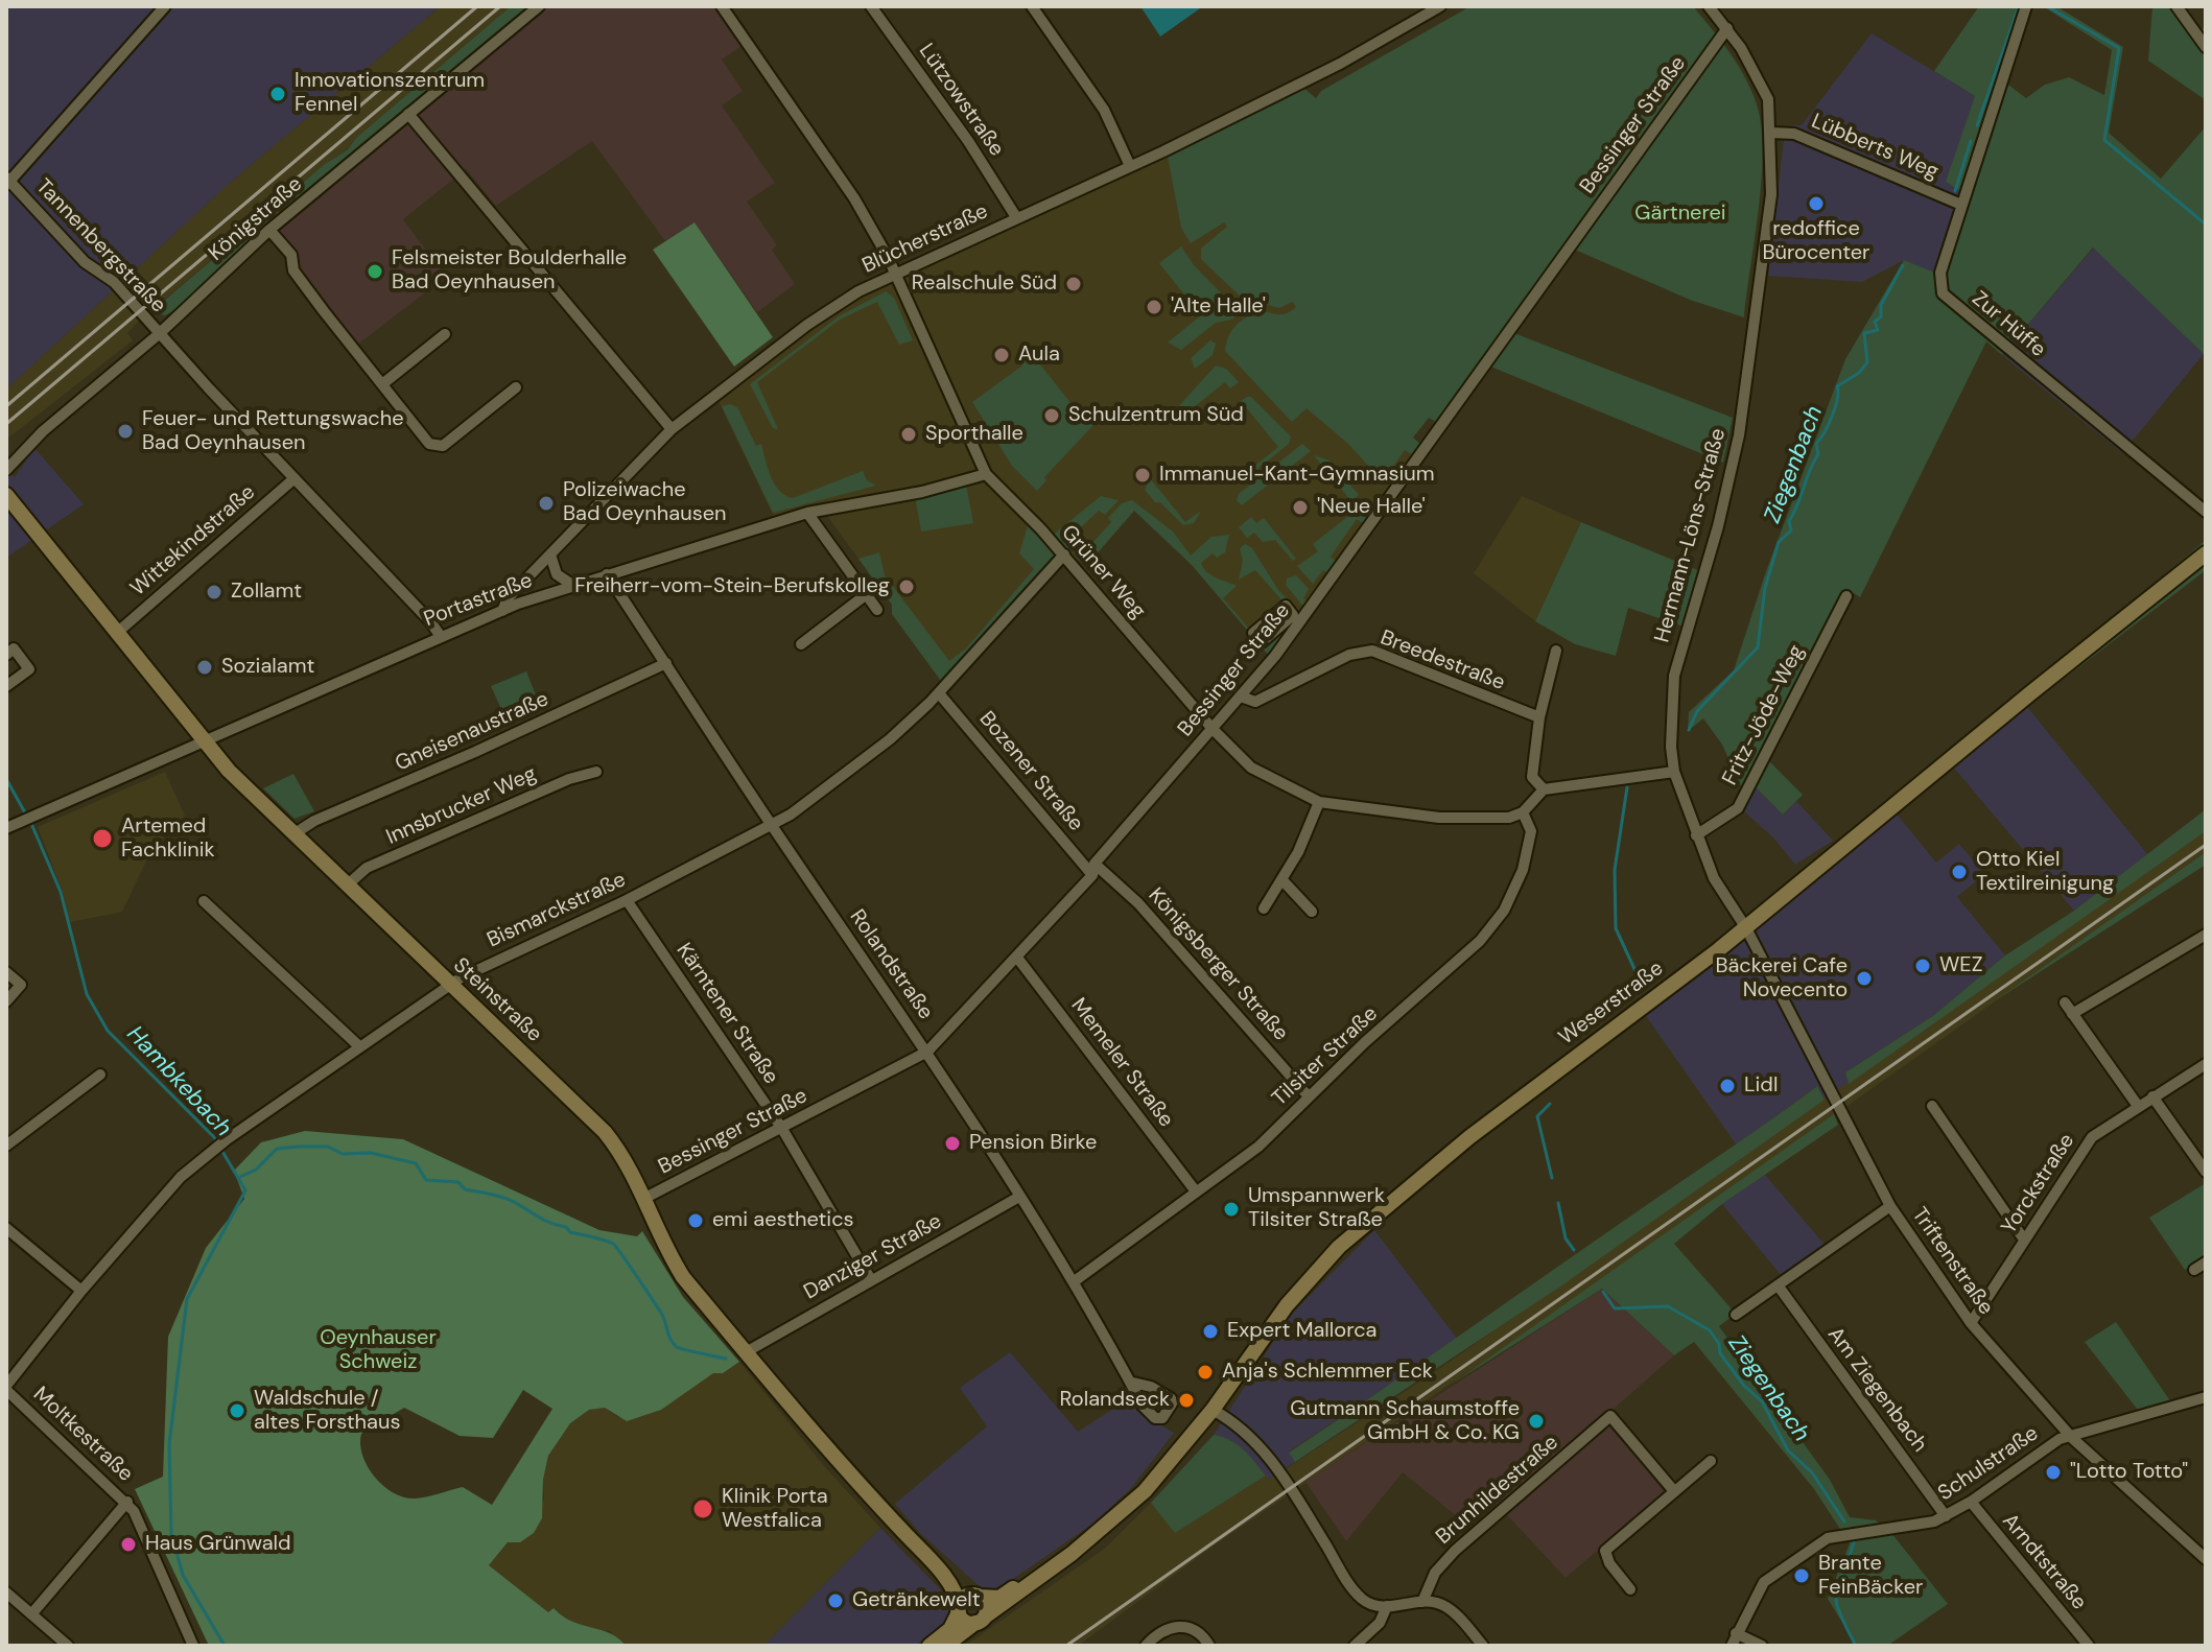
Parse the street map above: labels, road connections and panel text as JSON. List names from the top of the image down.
{
  "streets": {
    "street": [
      "Lützowstraße",
      "Bessinger Straße",
      "Lübberts Weg",
      "Königstraße",
      "Blücherstraße",
      "Tannenbergstraße",
      "Zur Hüffe",
      "Hermann-Löns-Straße",
      "Wittekindstraße",
      "Grüner Weg",
      "Portastraße",
      "Breedestraße",
      "Fritz-Jöde-Weg",
      "Gneisenaustraße",
      "Bozener Straße",
      "Innsbrucker Weg",
      "Bismarckstraße",
      "Rolandstraße",
      "Königsberger Straße",
      "Steinstraße",
      "Weserstraße",
      "Kärntener Straße",
      "Tilsiter Straße",
      "Memeler Straße",
      "Yorckstraße",
      "Danziger Straße",
      "Triftenstraße",
      "Am Ziegenbach",
      "Moltkestraße",
      "Schulstraße",
      "Brunhildestraße",
      "Arndtstraße"
    ]
  },
  "crossings": [
    ["Lützowstraße", "Blücherstraße"],
    ["Bessinger Straße", "Hermann-Löns-Straße"],
    ["Bessinger Straße", "Grüner Weg"],
    ["Bessinger Straße", "Breedestraße"],
    ["Bessinger Straße", "Bozener Straße"],
    ["Bessinger Straße", "Rolandstraße"],
    ["Bessinger Straße", "Königsberger Straße"],
    ["Bessinger Straße", "Steinstraße"],
    ["Bessinger Straße", "Kärntener Straße"],
    ["Bessinger Straße", "Memeler Straße"],
    ["Lübberts Weg", "Zur Hüffe"],
    ["Lübberts Weg", "Hermann-Löns-Straße"],
    ["Königstraße", "Tannenbergstraße"],
    ["Blücherstraße", "Grüner Weg"],
    ["Blücherstraße", "Portastraße"],
    ["Tannenbergstraße", "Wittekindstraße"],
    ["Tannenbergstraße", "Portastraße"],
    ["Hermann-Löns-Straße", "Fritz-Jöde-Weg"],
    ["Hermann-Löns-Straße", "Weserstraße"],
    ["Hermann-Löns-Straße", "Triftenstraße"],
    ["Wittekindstraße", "Steinstraße"],
    ["Grüner Weg", "Portastraße"],
    ["Grüner Weg", "Bismarckstraße"],
    ["Grüner Weg", "Tilsiter Straße"],
    ["Portastraße", "Rolandstraße"],
    ["Portastraße", "Steinstraße"],
    ["Gneisenaustraße", "Rolandstraße"],
    ["Gneisenaustraße", "Steinstraße"],
    ["Bozener Straße", "Bismarckstraße"],
    ["Bozener Straße", "Königsberger Straße"],
    ["Innsbrucker Weg", "Steinstraße"],
    ["Bismarckstraße", "Rolandstraße"],
    ["Bismarckstraße", "Steinstraße"],
    ["Bismarckstraße", "Kärntener Straße"],
    ["Bismarckstraße", "Moltkestraße"],
    ["Rolandstraße", "Tilsiter Straße"],
    ["Rolandstraße", "Danziger Straße"],
    ["Königsberger Straße", "Tilsiter Straße"],
    ["Steinstraße", "Weserstraße"],
    ["Steinstraße", "Danziger Straße"],
    ["Weserstraße", "Triftenstraße"],
    ["Kärntener Straße", "Danziger Straße"],
    ["Tilsiter Straße", "Memeler Straße"],
    ["Yorckstraße", "Triftenstraße"],
    ["Triftenstraße", "Schulstraße"],
    ["Am Ziegenbach", "Schulstraße"],
    ["Schulstraße", "Arndtstraße"]
  ],
  "water": ["Ziegenbach", "Hambkebach"],
  "parks": ["Gärtnerei", "Oeynhauser Schweiz"],
  "places": [
    "Innovationszentrum Fennel",
    "redoffice Bürocenter",
    "Felsmeister Boulderhalle Bad Oeynhausen",
    "Realschule Süd",
    "'Alte Halle'",
    "Aula",
    "Schulzentrum Süd",
    "Feuer- und Rettungswache Bad Oeynhausen",
    "Sporthalle",
    "Immanuel-Kant-Gymnasium",
    "Polizeiwache Bad Oeynhausen",
    "'Neue Halle'",
    "Freiherr-vom-Stein-Berufskolleg",
    "Zollamt",
    "Sozialamt",
    "Artemed Fachklinik",
    "Otto Kiel Textilreinigung",
    "WEZ",
    "Bäckerei Cafe Novecento",
    "Lidl",
    "Pension Birke",
    "Umspannwerk Tilsiter Straße",
    "emi aesthetics",
    "Expert Mallorca",
    "Anja's Schlemmer Eck",
    "Rolandseck",
    "Waldschule / altes Forsthaus",
    "Gutmann Schaumstoffe GmbH & Co. KG",
    "\"Lotto Totto\"",
    "Klinik Porta Westfalica",
    "Haus Grünwald",
    "Brante FeinBäcker",
    "Getränkewelt"
  ]
}
